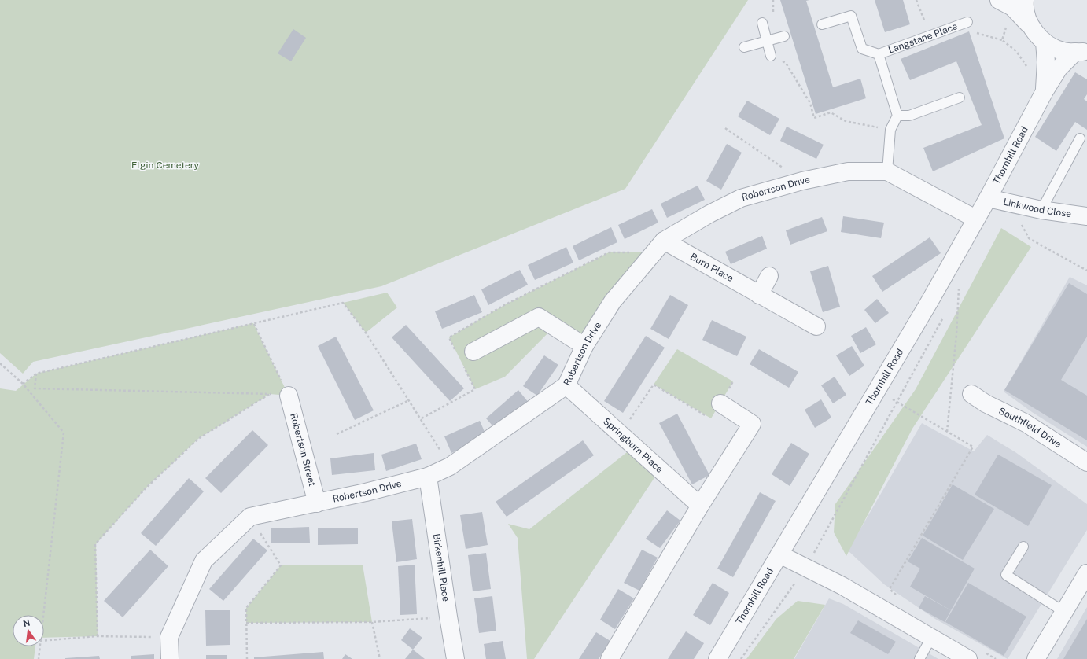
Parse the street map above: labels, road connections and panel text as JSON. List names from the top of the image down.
{
  "streets": {
    "street": [
      "Thornhill Road",
      "Robertson Drive",
      "Linkwood Close",
      "Burn Place",
      "Southfield Drive",
      "Springburn Place",
      "Robertson Street",
      "Birkenhill Place"
    ],
    "lane": ["Langstane Place"]
  },
  "crossings": [
    ["Thornhill Road", "Robertson Drive"],
    ["Thornhill Road", "Linkwood Close"],
    ["Robertson Drive", "Burn Place"],
    ["Robertson Drive", "Springburn Place"],
    ["Robertson Drive", "Robertson Street"],
    ["Robertson Drive", "Birkenhill Place"]
  ],
  "parks": ["Elgin Cemetery"],
  "north": "top"
}
